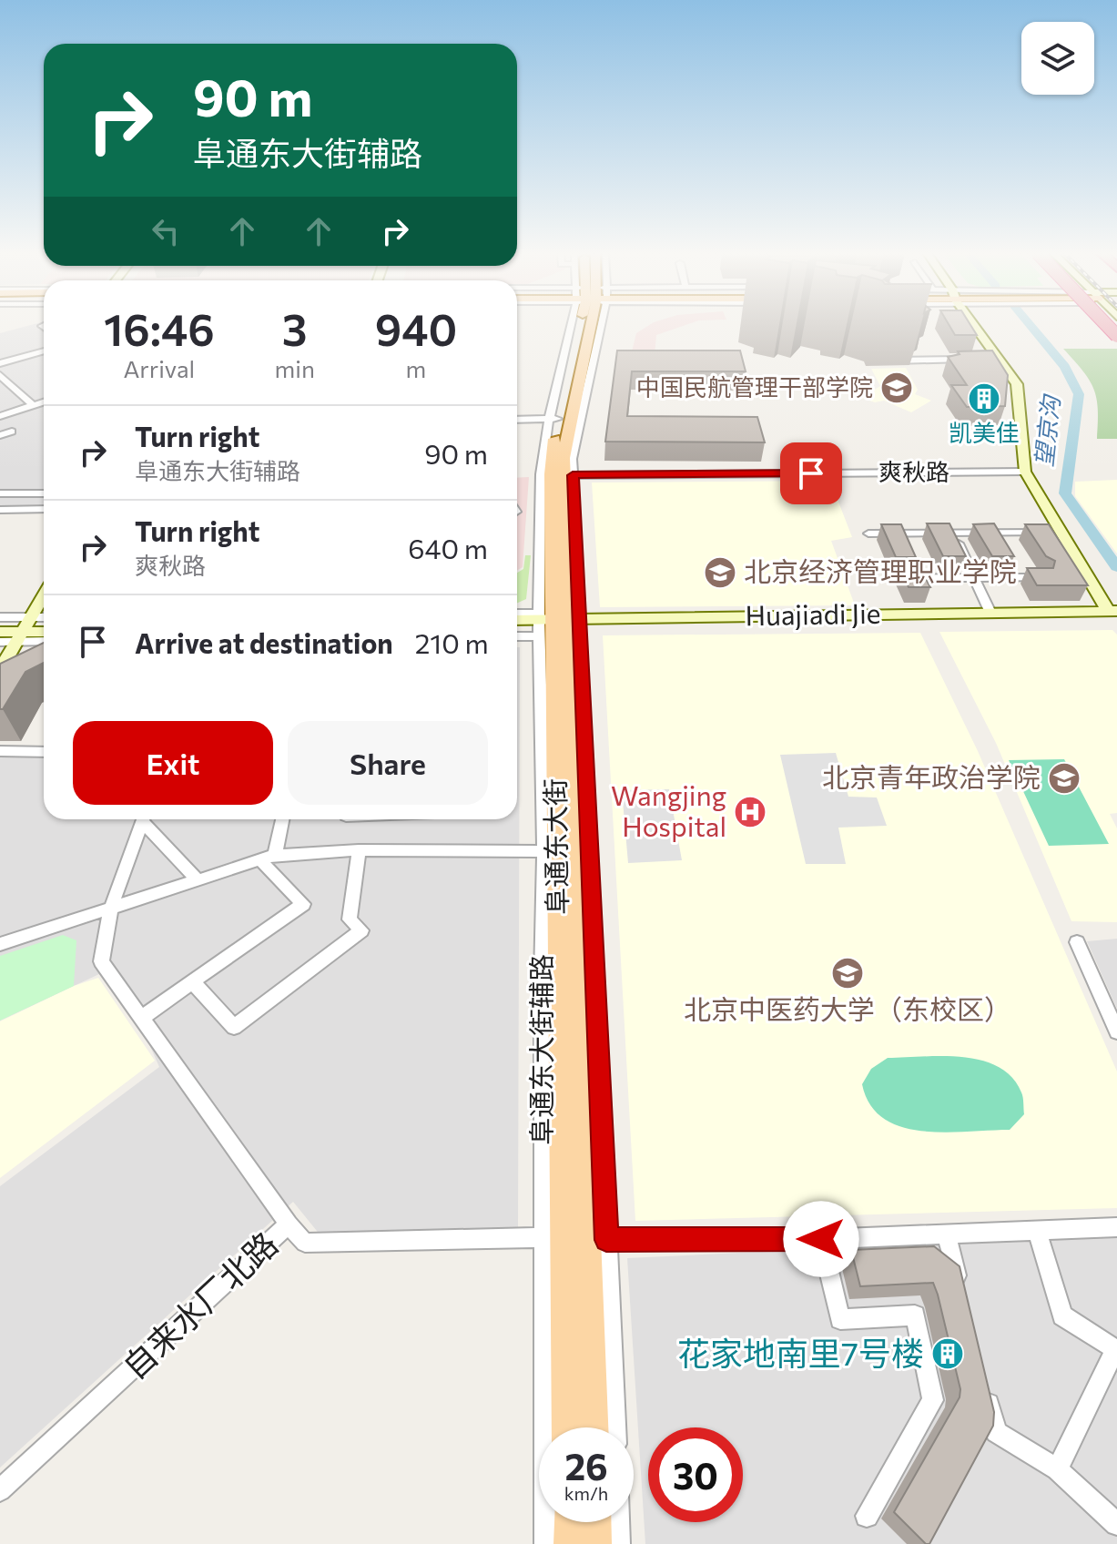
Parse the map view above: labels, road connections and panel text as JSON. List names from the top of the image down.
{
  "streets": {
    "main road": ["Huajiadi Jie", "阜通东大街"],
    "street": ["爽秋路", "自来水厂北路"]
  },
  "crossings": [
    ["爽秋路", "阜通东大街"],
    ["Huajiadi Jie", "阜通东大街"],
    ["阜通东大街", "自来水厂北路"]
  ],
  "water": ["望京沟"],
  "places": {
    "school or university": [
      "中国民航管理干部学院",
      "北京经济管理职业学院",
      "北京青年政治学院",
      "北京中医药大学（东校区）"
    ],
    "building": ["凯美佳", "花家地南里7号楼"],
    "hospital": ["Wangjing Hospital"]
  },
  "page": {
    "turn": ["90 m", "阜通东大街辅路"],
    "eta": [
      "16:46",
      "Arrival",
      "3",
      "min",
      "940",
      "m"
    ],
    "list": [
      {
        "name": "Turn right",
        "note": "阜通东大街辅路",
        "value": "90 m"
      },
      {
        "name": "Turn right",
        "note": "爽秋路",
        "value": "640 m"
      },
      {
        "name": "Arrive at destination",
        "value": "210 m"
      }
    ],
    "buttons": ["Exit", "Share"],
    "speed": "26 km/h",
    "limit": "30"
  }
}
